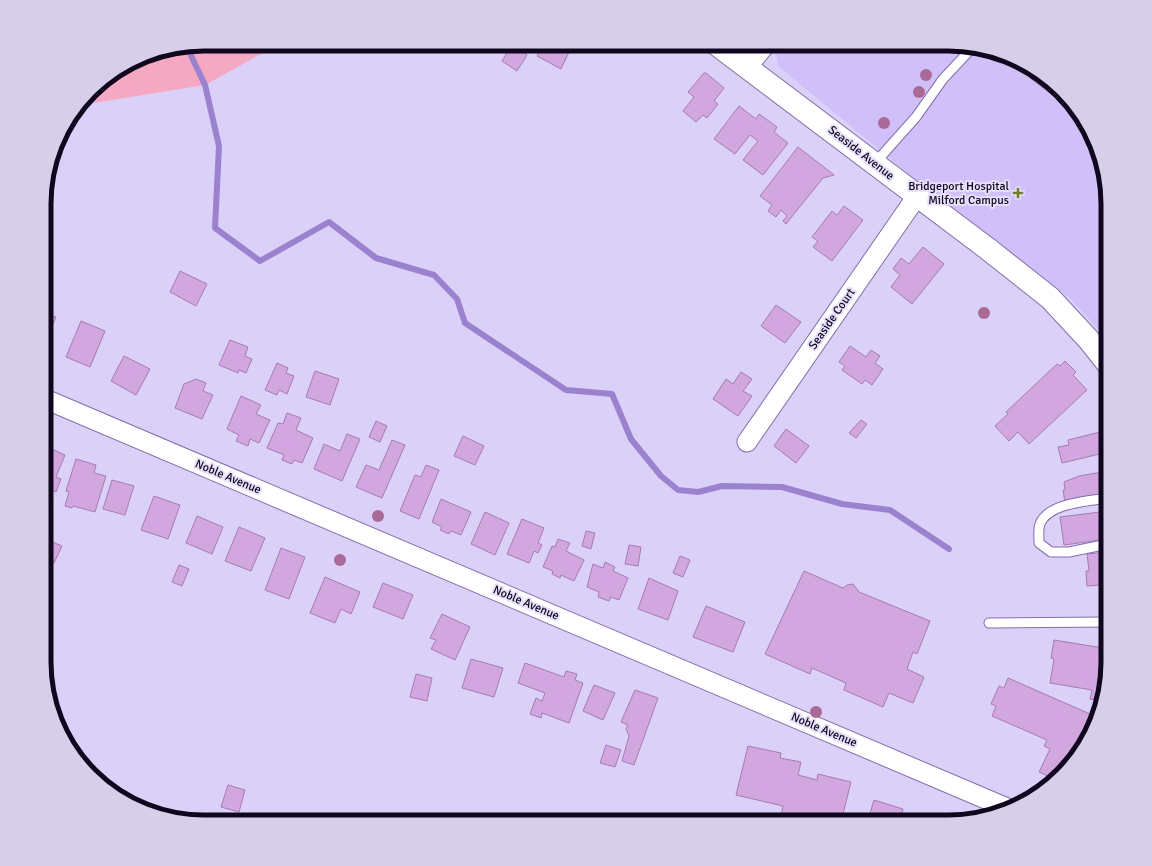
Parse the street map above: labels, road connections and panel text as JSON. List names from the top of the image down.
{
  "streets": {
    "main road": ["Seaside Avenue"],
    "street": ["Seaside Court", "Noble Avenue"]
  },
  "crossings": [
    ["Seaside Avenue", "Seaside Court"]
  ],
  "places": {
    "health": ["Bridgeport Hospital Milford Campus"]
  }
}
